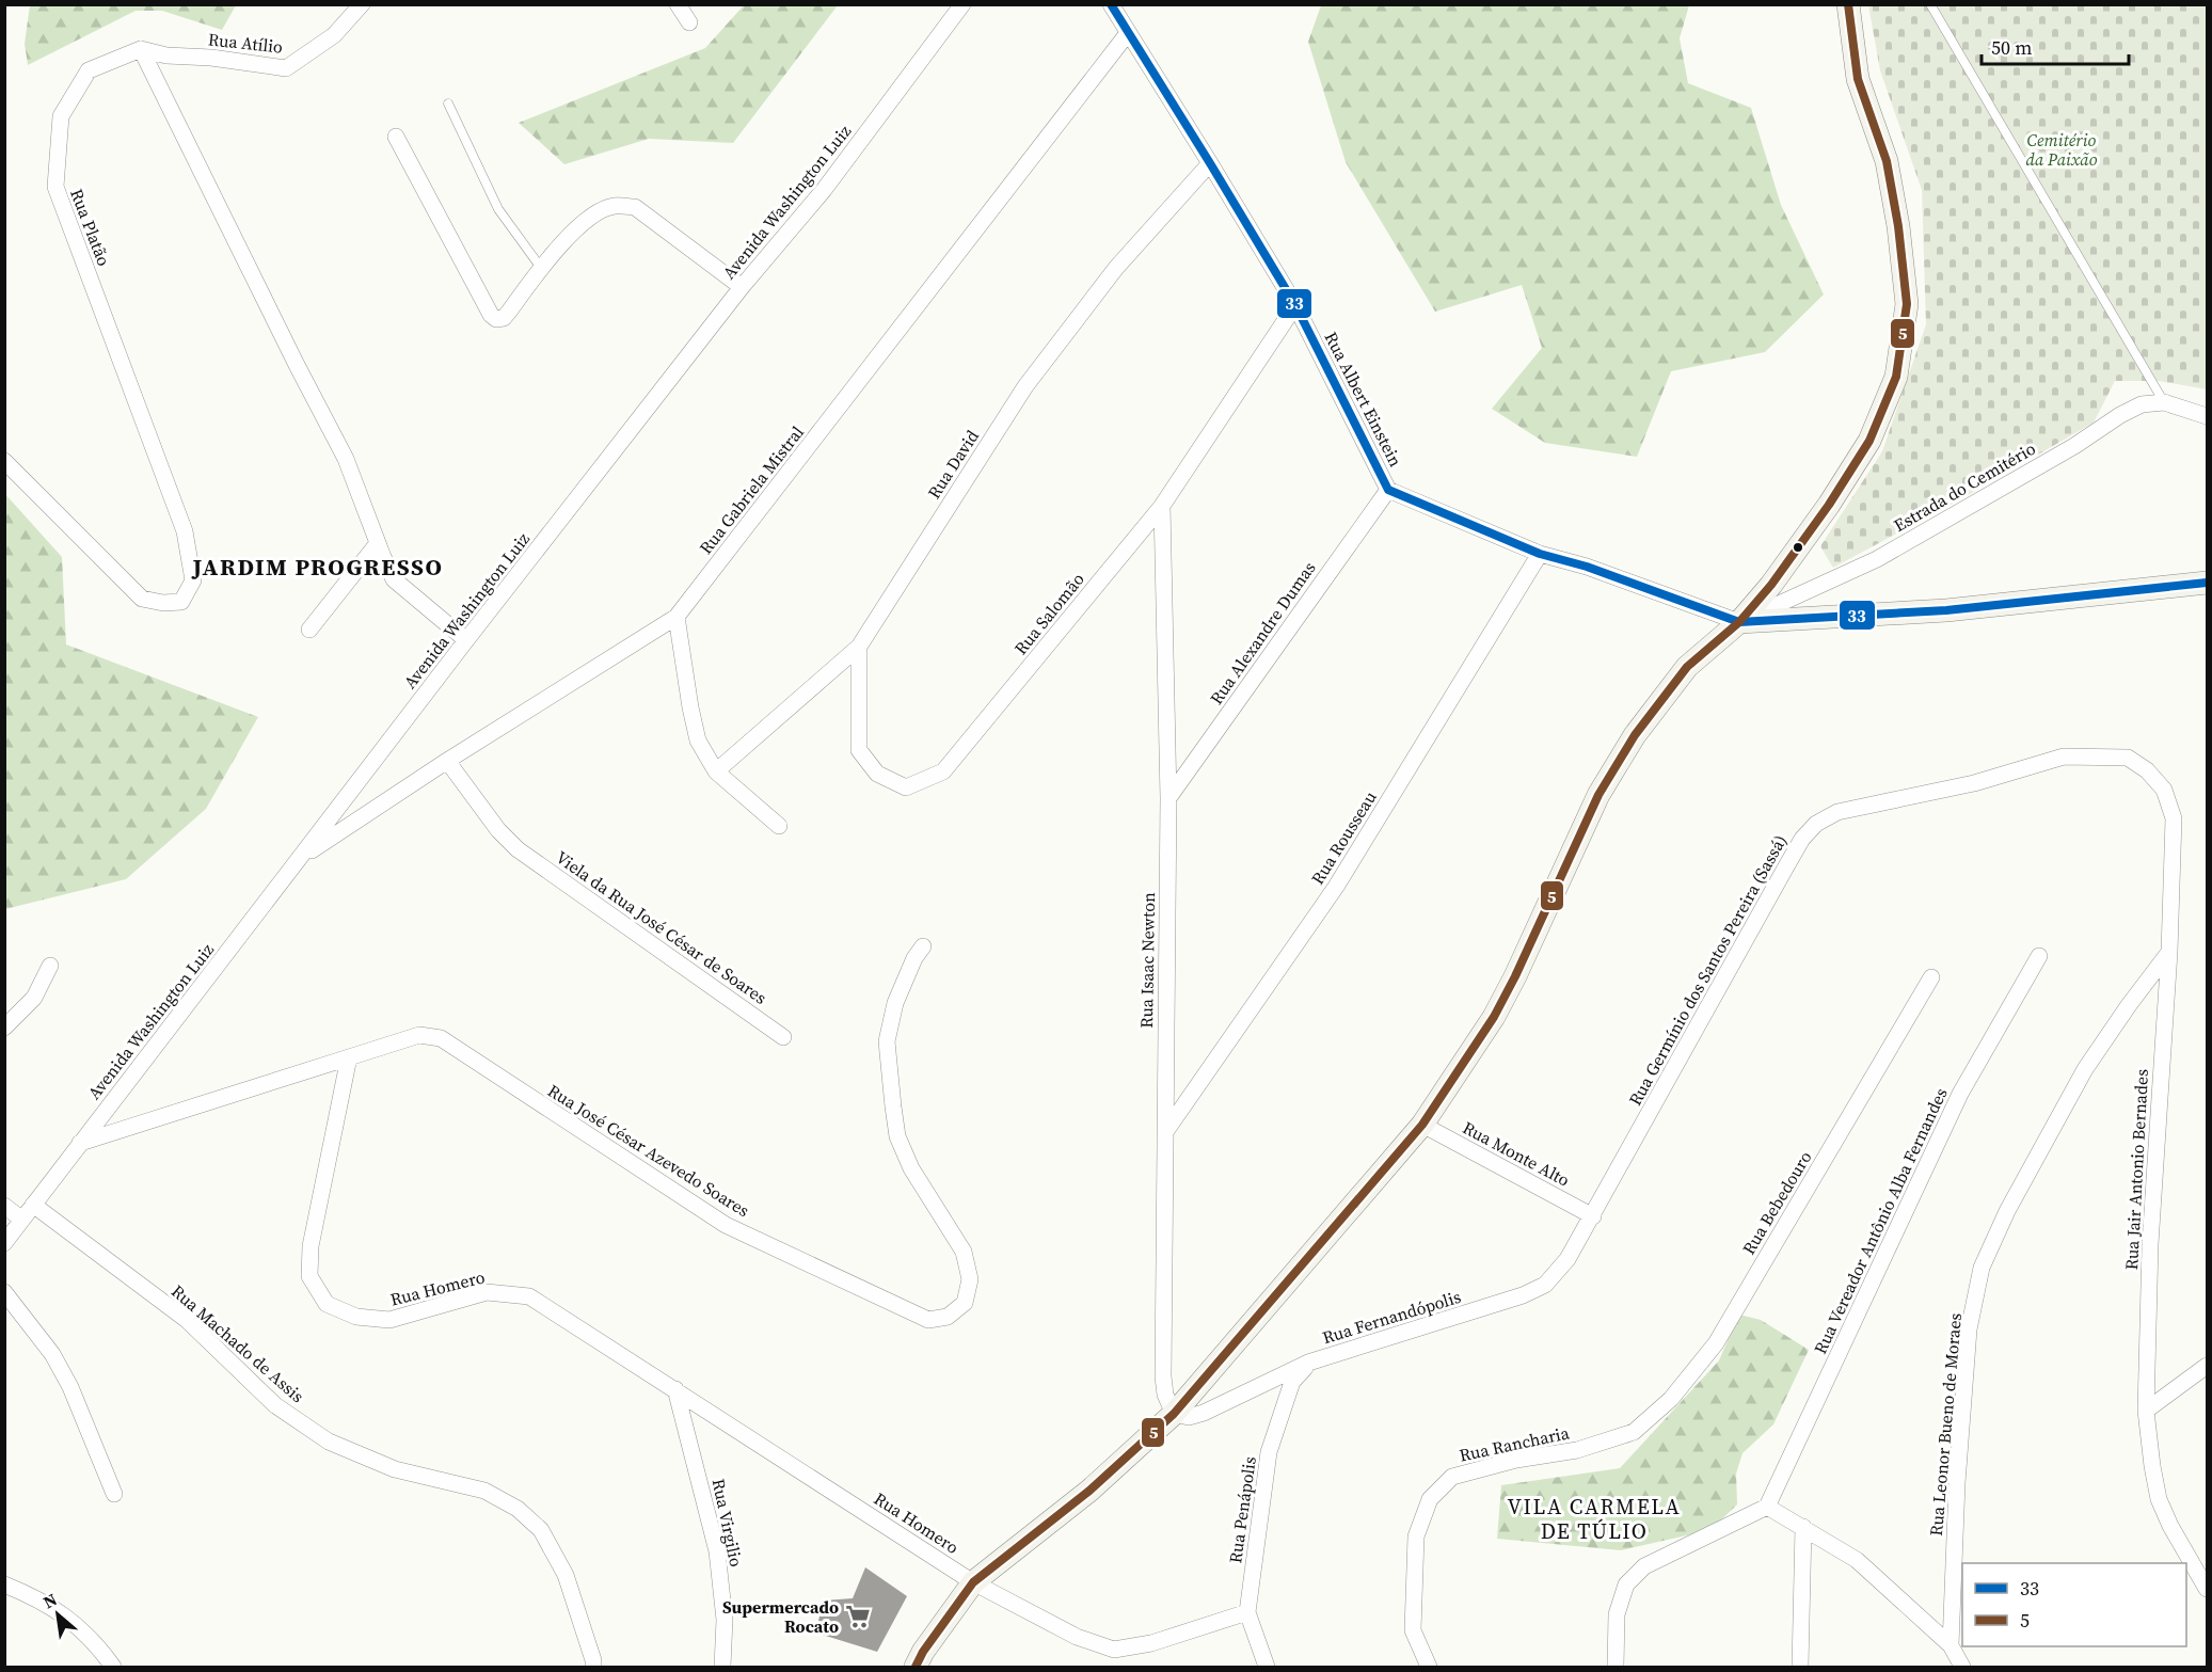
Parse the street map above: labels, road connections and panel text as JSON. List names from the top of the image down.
{
  "streets": {
    "street": [
      "Rua Atílio",
      "Avenida Washington Luiz",
      "Rua Platão",
      "Rua Albert Einstein",
      "Rua David",
      "Estrada do Cemitério",
      "Rua Gabriela Mistral",
      "Rua Salomão",
      "Rua Alexandre Dumas",
      "Rua Rousseau",
      "Viela da Rua José César de Soares",
      "Rua Isaac Newton",
      "Rua Germínio dos Santos Pereira (Sassá)",
      "Rua José César Azevedo Soares",
      "Rua Monte Alto",
      "Rua Jair Antonio Bernades",
      "Rua Bebedouro",
      "Rua Vereador Antônio Alba Fernandes",
      "Rua Homero",
      "Rua Fernandópolis",
      "Rua Machado de Assis",
      "Rua Leonor Bueno de Moraes",
      "Rua Rancharia",
      "Rua Penápolis",
      "Rua Virgilio"
    ]
  },
  "crossings": [
    ["Rua Atílio", "Rua Platão"],
    ["Avenida Washington Luiz", "Rua Gabriela Mistral"],
    ["Avenida Washington Luiz", "Rua Machado de Assis"],
    ["Rua Albert Einstein", "Rua David"],
    ["Rua Albert Einstein", "Estrada do Cemitério"],
    ["Rua Albert Einstein", "Rua Gabriela Mistral"],
    ["Rua Albert Einstein", "Rua Salomão"],
    ["Rua Albert Einstein", "Rua Alexandre Dumas"],
    ["Rua Albert Einstein", "Rua Rousseau"],
    ["Rua David", "Rua Salomão"],
    ["Rua Gabriela Mistral", "Viela da Rua José César de Soares"],
    ["Rua Salomão", "Rua Isaac Newton"],
    ["Rua Alexandre Dumas", "Rua Isaac Newton"],
    ["Rua Rousseau", "Rua Isaac Newton"],
    ["Rua Isaac Newton", "Rua Fernandópolis"],
    ["Rua Germínio dos Santos Pereira (Sassá)", "Rua Monte Alto"],
    ["Rua Germínio dos Santos Pereira (Sassá)", "Rua Jair Antonio Bernades"],
    ["Rua Germínio dos Santos Pereira (Sassá)", "Rua Fernandópolis"],
    ["Rua José César Azevedo Soares", "Rua Homero"],
    ["Rua Monte Alto", "Rua Fernandópolis"],
    ["Rua Jair Antonio Bernades", "Rua Leonor Bueno de Moraes"],
    ["Rua Bebedouro", "Rua Rancharia"],
    ["Rua Homero", "Rua Penápolis"],
    ["Rua Homero", "Rua Virgilio"],
    ["Rua Fernandópolis", "Rua Penápolis"]
  ],
  "districts": ["JARDIM PROGRESSO", "VILA CARMELA DE TÚLIO"],
  "parks": ["Cemitério da Paixão"],
  "places": {
    "supermarket": ["Supermercado Rocato"]
  },
  "lines": ["transit line 33", "transit line 5"],
  "legend": ["33", "5"],
  "scale_bar": "50 m",
  "north": "top left"
}
